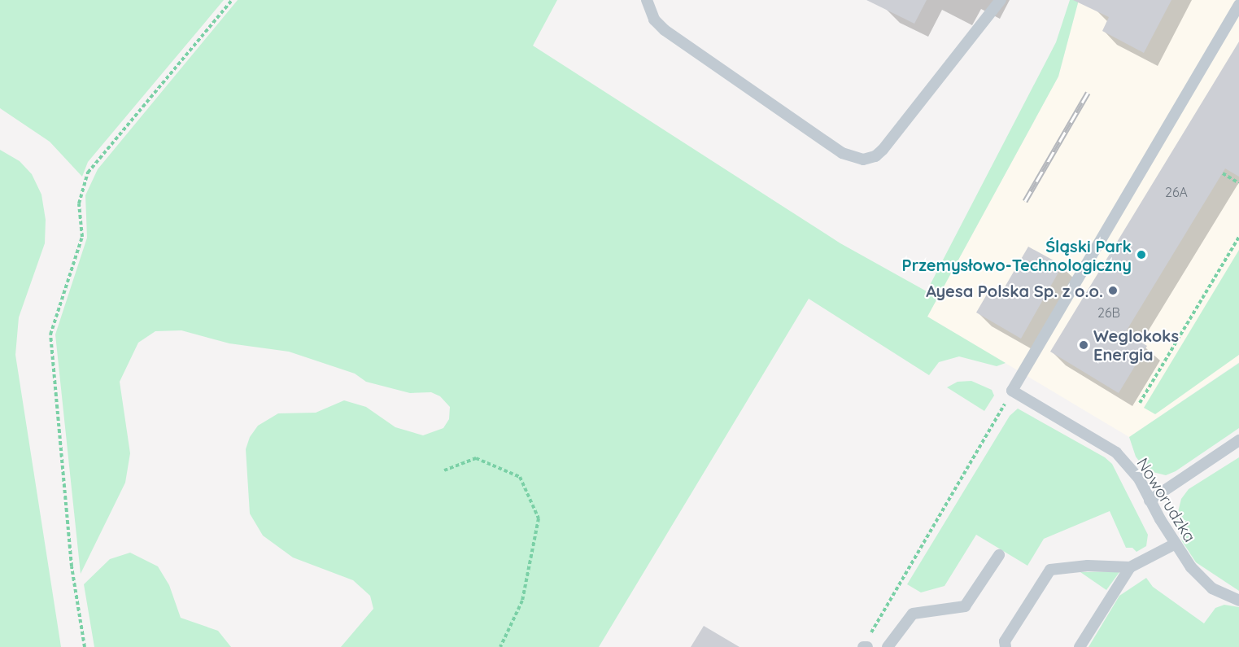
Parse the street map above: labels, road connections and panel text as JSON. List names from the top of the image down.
{
  "streets": {
    "lane": ["Noworudzka"]
  },
  "places": ["Śląski Park Przemysłowo-Technologiczny", "Ayesa Polska Sp. z o.o.", "Weglokoks Energia"],
  "house_numbers": ["26A", "26B"]
}
